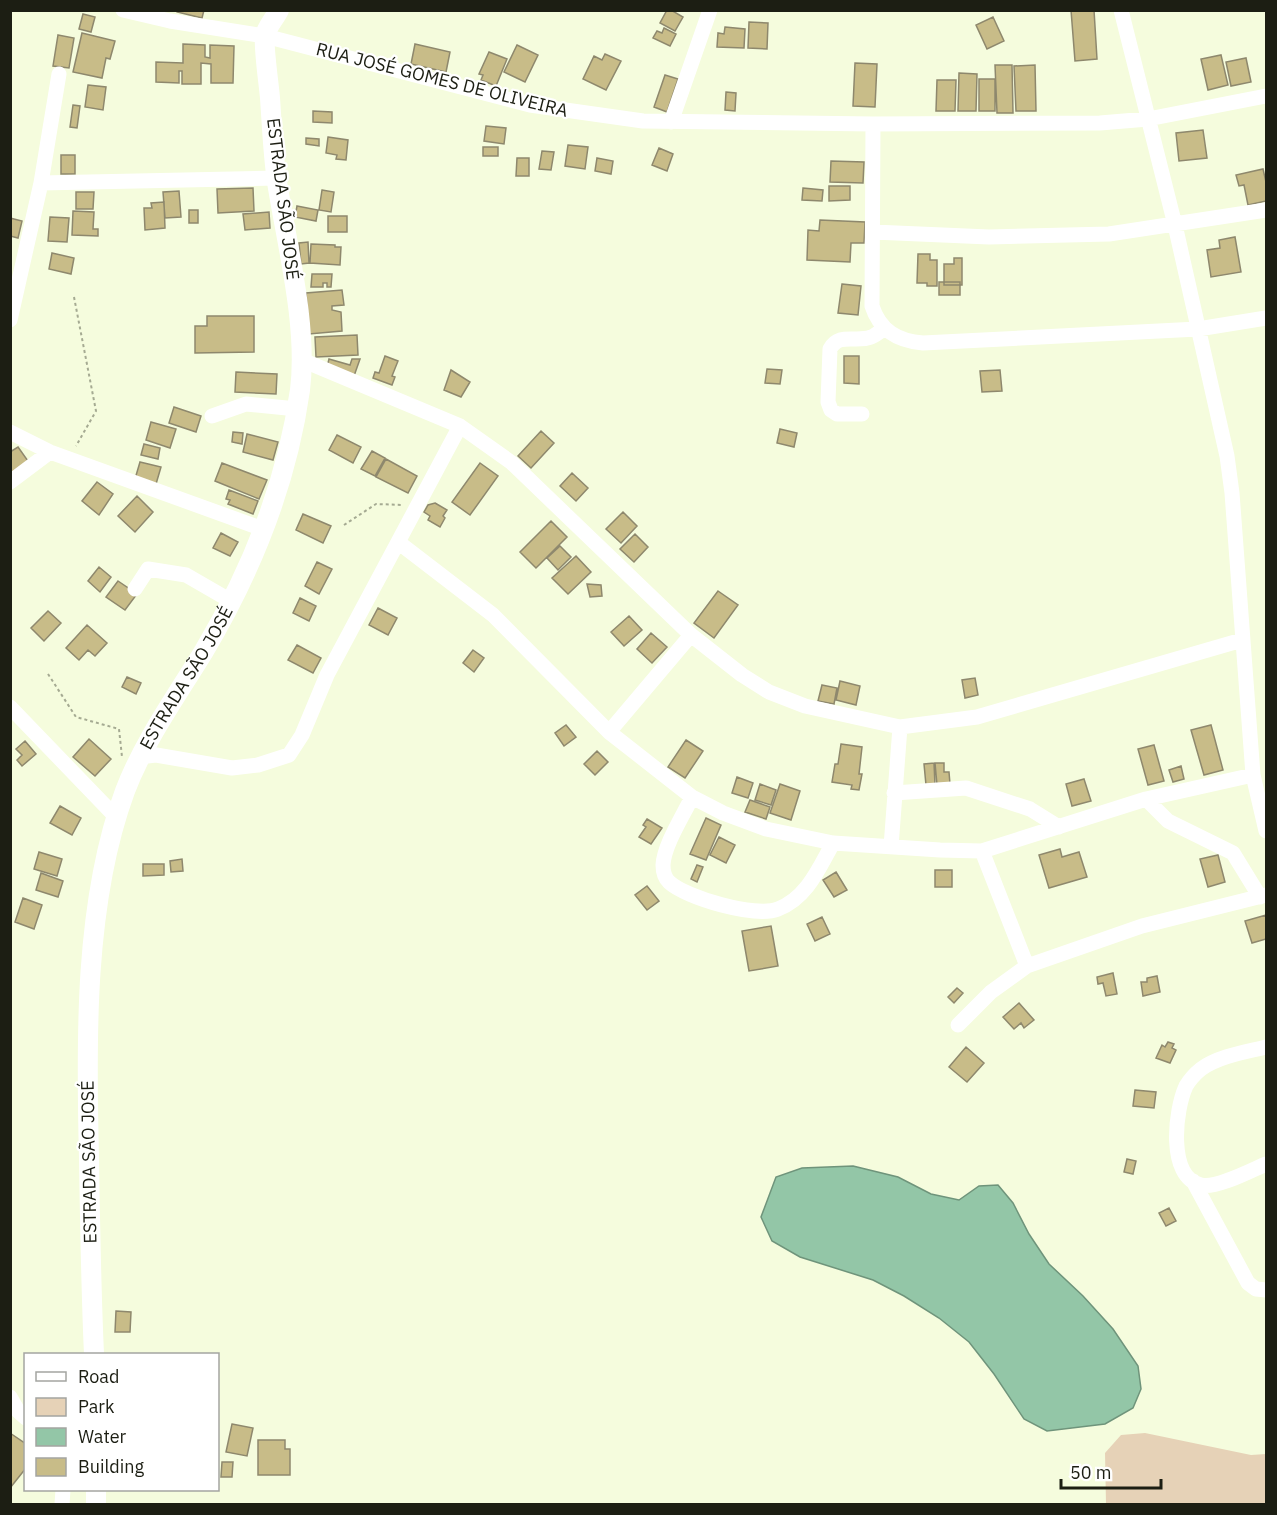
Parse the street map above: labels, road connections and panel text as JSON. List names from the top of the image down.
{
  "streets": {
    "street": ["RUA JOSÉ GOMES DE OLIVEIRA", "ESTRADA SÃO JOSÉ"]
  },
  "crossings": [
    ["RUA JOSÉ GOMES DE OLIVEIRA", "ESTRADA SÃO JOSÉ"]
  ],
  "legend": [
    "Road",
    "Park",
    "Water",
    "Building"
  ],
  "scale_bar": "50 m"
}
